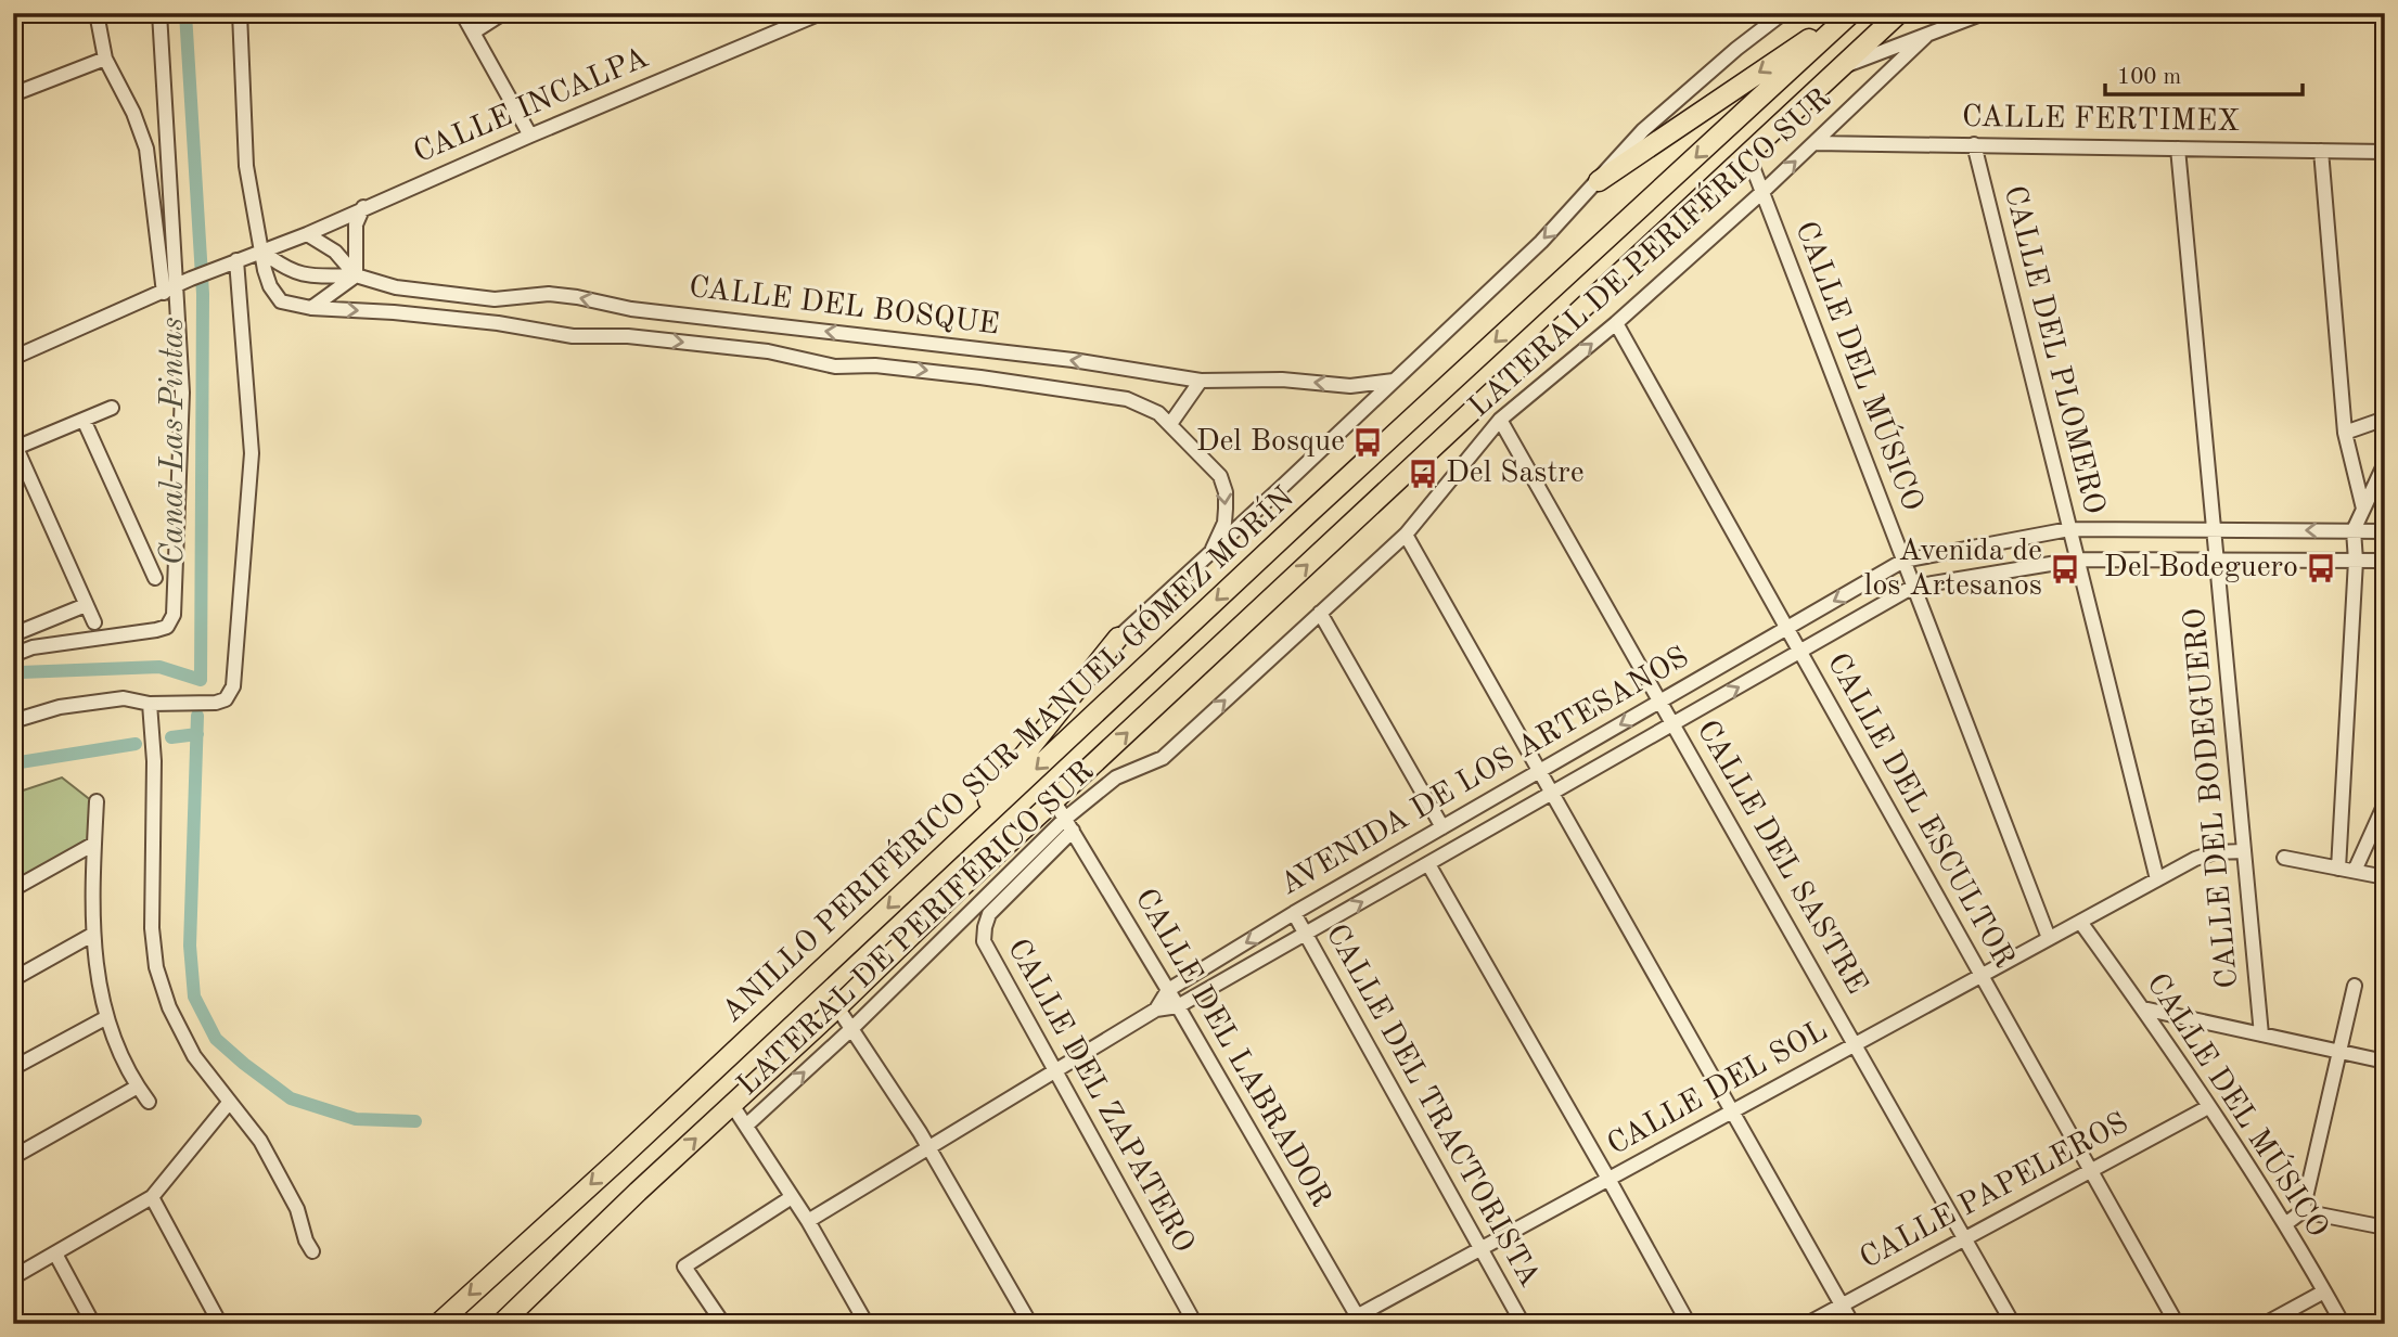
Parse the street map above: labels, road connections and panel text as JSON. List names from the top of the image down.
{
  "streets": {
    "highway": ["ANILLO PERIFÉRICO SUR MANUEL GÓMEZ MORÍN"],
    "street": [
      "CALLE INCALPA",
      "CALLE FERTIMEX",
      "LATERAL DE PERIFÉRICO SUR",
      "CALLE DEL BOSQUE",
      "CALLE DEL PLOMERO",
      "CALLE DEL MÚSICO",
      "AVENIDA DE LOS ARTESANOS",
      "CALLE DEL BODEGUERO",
      "CALLE DEL ESCULTOR",
      "CALLE DEL SASTRE",
      "CALLE DEL LABRADOR",
      "CALLE DEL SOL",
      "CALLE DEL ZAPATERO",
      "CALLE DEL TRACTORISTA",
      "CALLE PAPELEROS"
    ]
  },
  "crossings": [
    ["CALLE INCALPA", "CALLE DEL BOSQUE"],
    ["CALLE FERTIMEX", "LATERAL DE PERIFÉRICO SUR"],
    ["CALLE FERTIMEX", "CALLE DEL PLOMERO"],
    ["CALLE FERTIMEX", "CALLE DEL BODEGUERO"],
    ["LATERAL DE PERIFÉRICO SUR", "CALLE DEL MÚSICO"],
    ["LATERAL DE PERIFÉRICO SUR", "ANILLO PERIFÉRICO SUR MANUEL GÓMEZ MORÍN"],
    ["LATERAL DE PERIFÉRICO SUR", "CALLE DEL ESCULTOR"],
    ["LATERAL DE PERIFÉRICO SUR", "CALLE DEL SASTRE"],
    ["LATERAL DE PERIFÉRICO SUR", "CALLE DEL LABRADOR"],
    ["CALLE DEL PLOMERO", "AVENIDA DE LOS ARTESANOS"],
    ["CALLE DEL PLOMERO", "CALLE DEL SOL"],
    ["CALLE DEL MÚSICO", "ANILLO PERIFÉRICO SUR MANUEL GÓMEZ MORÍN"],
    ["CALLE DEL MÚSICO", "AVENIDA DE LOS ARTESANOS"],
    ["CALLE DEL MÚSICO", "CALLE DEL SOL"],
    ["CALLE DEL MÚSICO", "CALLE PAPELEROS"],
    ["ANILLO PERIFÉRICO SUR MANUEL GÓMEZ MORÍN", "CALLE DEL LABRADOR"],
    ["AVENIDA DE LOS ARTESANOS", "CALLE DEL BODEGUERO"],
    ["AVENIDA DE LOS ARTESANOS", "CALLE DEL ESCULTOR"],
    ["AVENIDA DE LOS ARTESANOS", "CALLE DEL SASTRE"],
    ["AVENIDA DE LOS ARTESANOS", "CALLE DEL LABRADOR"],
    ["AVENIDA DE LOS ARTESANOS", "CALLE DEL ZAPATERO"],
    ["AVENIDA DE LOS ARTESANOS", "CALLE DEL TRACTORISTA"],
    ["CALLE DEL BODEGUERO", "CALLE DEL SOL"],
    ["CALLE DEL ESCULTOR", "CALLE DEL SOL"],
    ["CALLE DEL ESCULTOR", "CALLE PAPELEROS"],
    ["CALLE DEL SASTRE", "CALLE DEL SOL"],
    ["CALLE DEL SASTRE", "CALLE PAPELEROS"],
    ["CALLE DEL LABRADOR", "CALLE DEL SOL"],
    ["CALLE DEL LABRADOR", "CALLE DEL ZAPATERO"],
    ["CALLE DEL SOL", "CALLE DEL TRACTORISTA"]
  ],
  "one_way": ["LATERAL DE PERIFÉRICO SUR"],
  "water": ["Canal Las Pintas"],
  "places": {
    "bus stop": [
      "Del Bosque",
      "Del Sastre",
      "Del Bodeguero",
      "Avenida de los Artesanos"
    ]
  },
  "scale_bar": "100 m"
}
